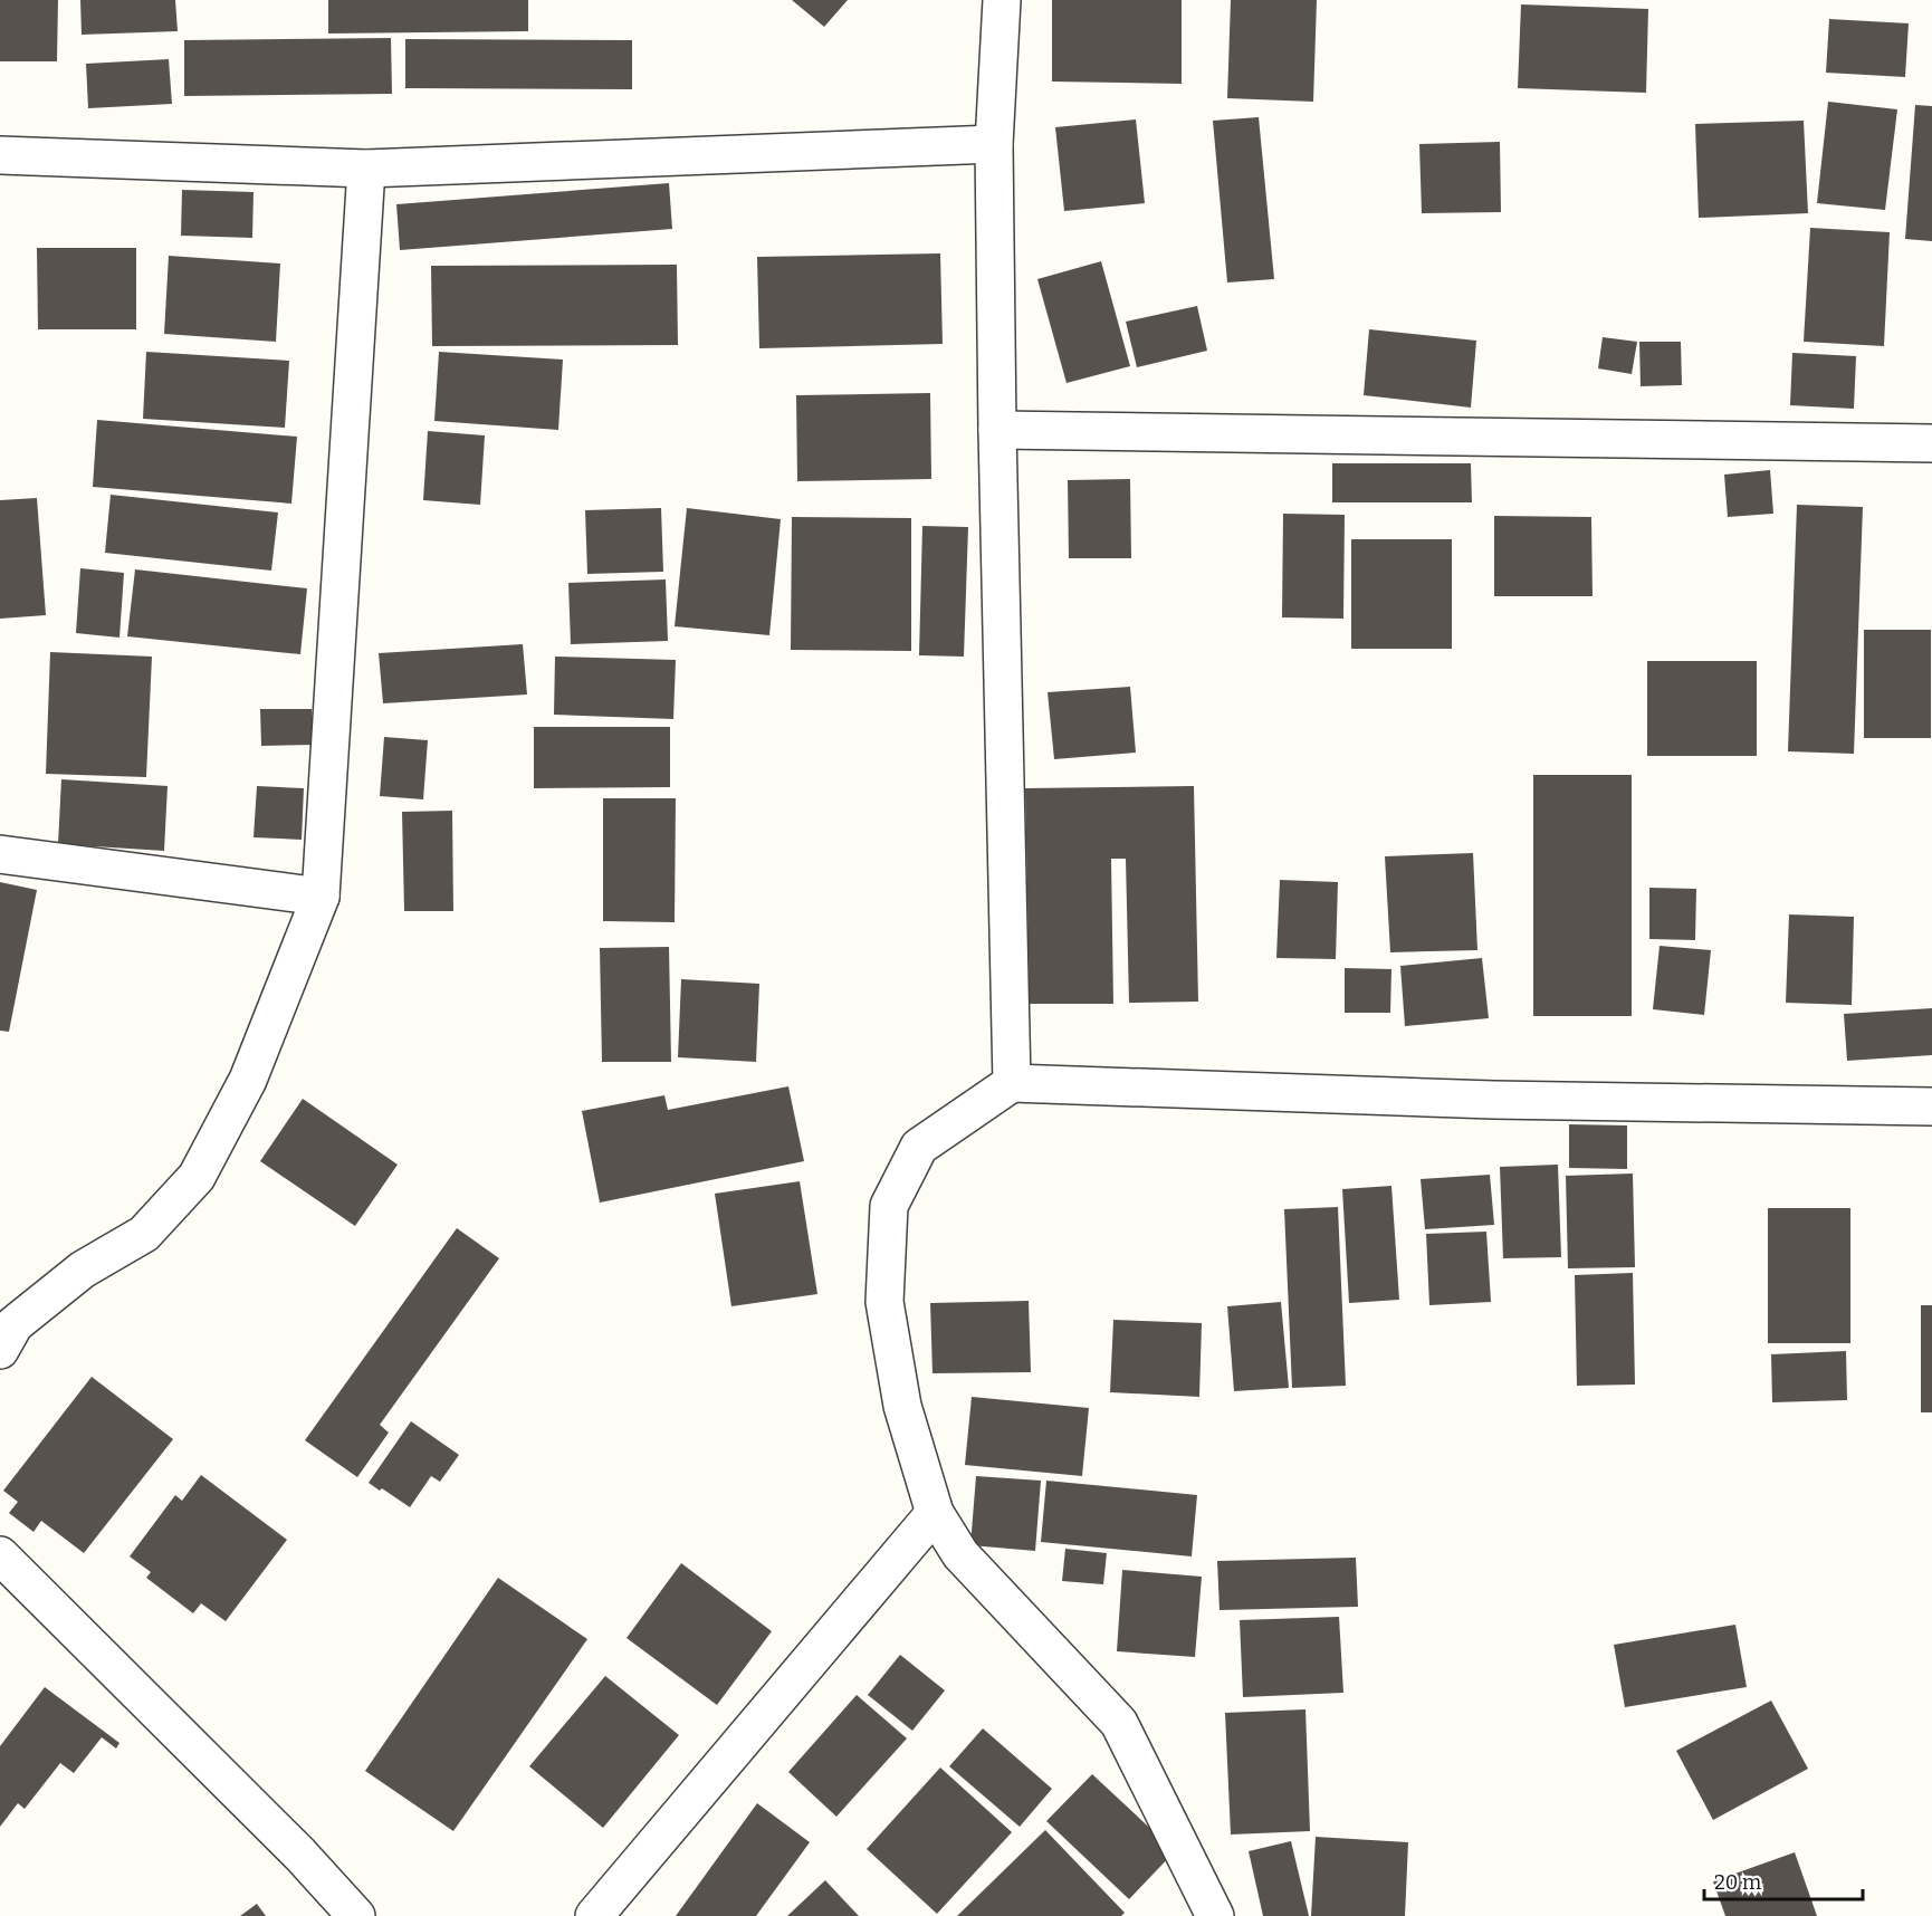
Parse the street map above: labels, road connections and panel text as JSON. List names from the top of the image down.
{
  "scale_bar": "20 m"
}
